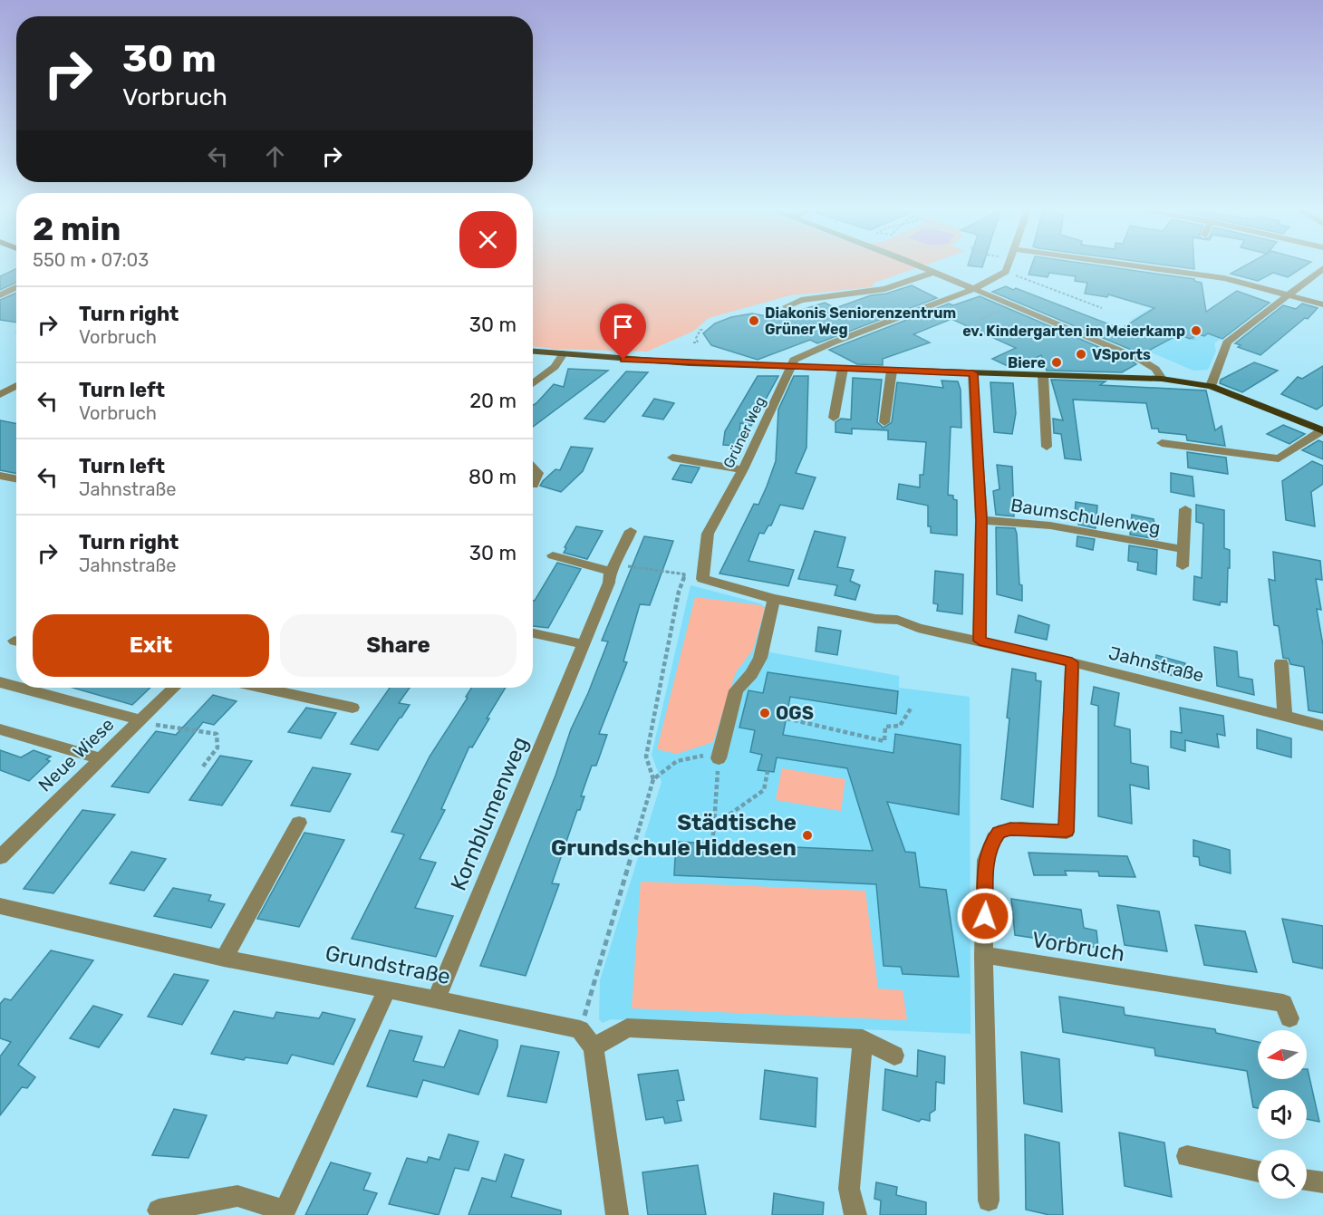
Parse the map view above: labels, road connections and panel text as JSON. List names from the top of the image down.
{
  "streets": {
    "street": [
      "Grüner Weg",
      "Baumschulenweg",
      "Jahnstraße",
      "Neue Wiese",
      "Kornblumenweg",
      "Vorbruch",
      "Grundstraße"
    ]
  },
  "crossings": [
    ["Kornblumenweg", "Grundstraße"]
  ],
  "places": [
    "Diakonis Seniorenzentrum Grüner Weg",
    "ev. Kindergarten im Meierkamp",
    "VSports",
    "Biere",
    "OGS",
    "Städtische Grundschule Hiddesen"
  ],
  "north": "left",
  "page": {
    "turn": ["30 m", "Vorbruch"],
    "heading": ["2 min", "550 m · 07:03"],
    "list": [
      {
        "name": "Turn right",
        "note": "Vorbruch",
        "value": "30 m"
      },
      {
        "name": "Turn left",
        "note": "Vorbruch",
        "value": "20 m"
      },
      {
        "name": "Turn left",
        "note": "Jahnstraße",
        "value": "80 m"
      },
      {
        "name": "Turn right",
        "note": "Jahnstraße",
        "value": "30 m"
      }
    ],
    "buttons": ["Exit", "Share"]
  }
}
